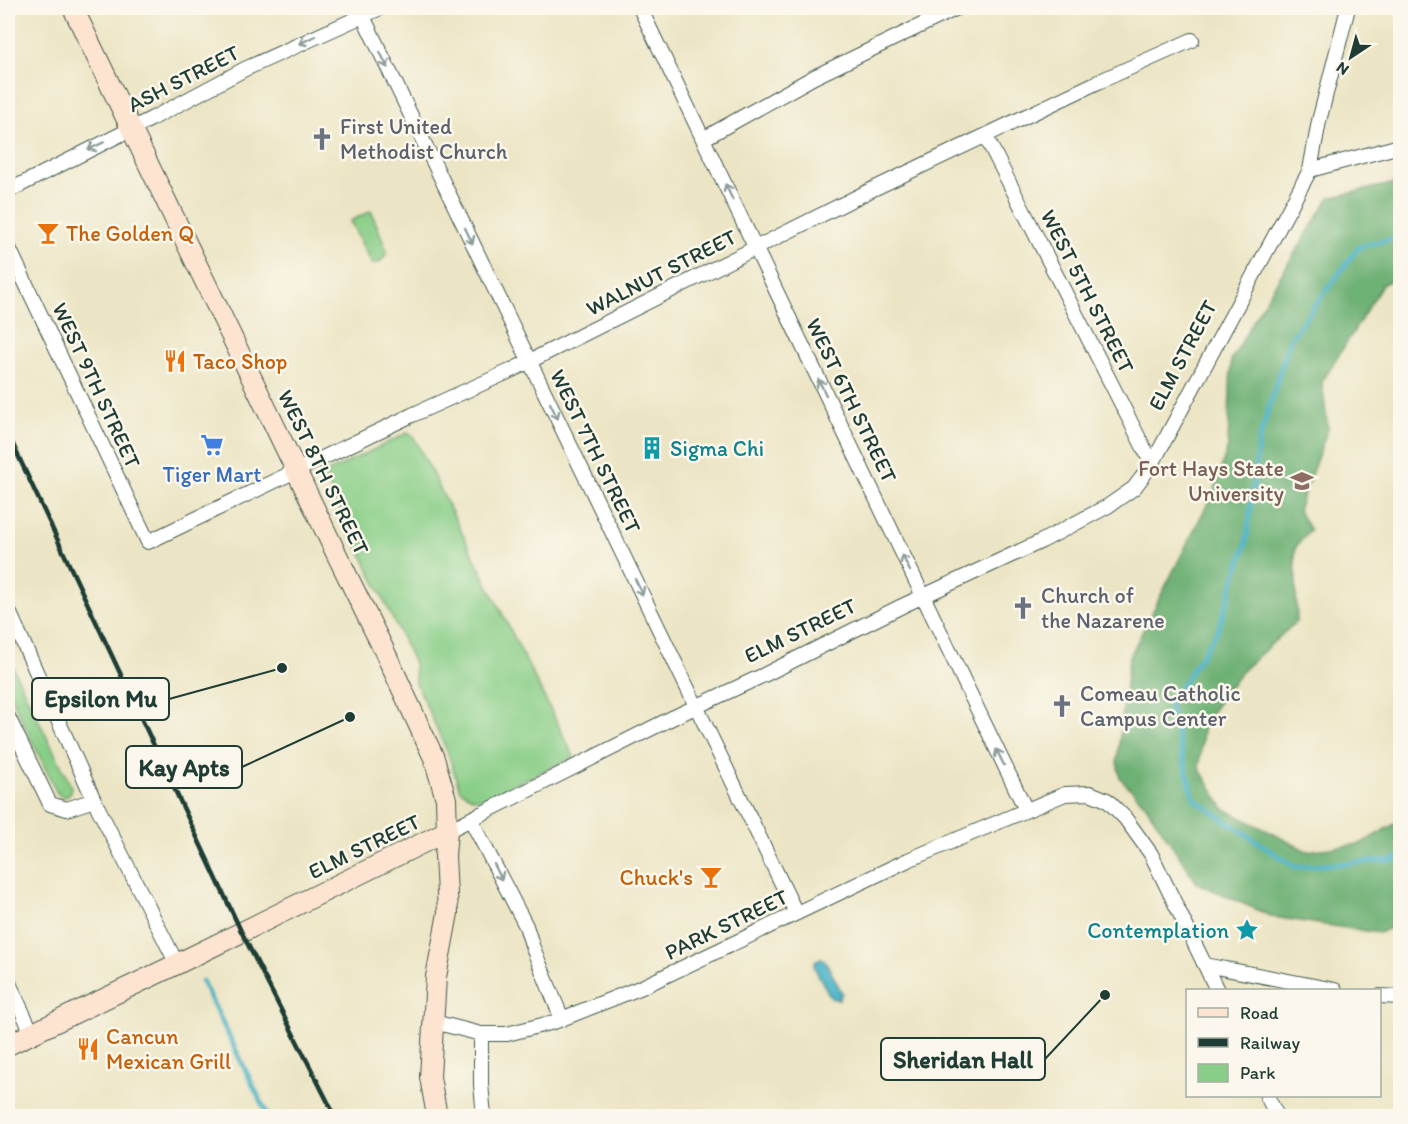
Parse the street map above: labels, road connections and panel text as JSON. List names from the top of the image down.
{
  "streets": {
    "main road": ["ELM STREET", "WEST 8TH STREET"],
    "street": [
      "ASH STREET",
      "WALNUT STREET",
      "WEST 5TH STREET",
      "WEST 9TH STREET",
      "WEST 6TH STREET",
      "WEST 7TH STREET",
      "PARK STREET"
    ]
  },
  "crossings": [
    ["ASH STREET", "WEST 7TH STREET"],
    ["ASH STREET", "WEST 8TH STREET"],
    ["WALNUT STREET", "WEST 5TH STREET"],
    ["WALNUT STREET", "WEST 9TH STREET"],
    ["WALNUT STREET", "WEST 6TH STREET"],
    ["WALNUT STREET", "WEST 7TH STREET"],
    ["WALNUT STREET", "WEST 8TH STREET"],
    ["WEST 5TH STREET", "ELM STREET"],
    ["ELM STREET", "WEST 6TH STREET"],
    ["ELM STREET", "WEST 7TH STREET"],
    ["ELM STREET", "WEST 8TH STREET"],
    ["WEST 6TH STREET", "PARK STREET"],
    ["WEST 7TH STREET", "PARK STREET"],
    ["WEST 8TH STREET", "PARK STREET"]
  ],
  "one_way": ["ASH STREET", "WEST 6TH STREET", "WEST 7TH STREET"],
  "places": {
    "church": ["First United Methodist Church", "Church of the Nazarene", "Comeau Catholic Campus Center"],
    "bar": ["The Golden Q", "Chuck's"],
    "restaurant": ["Taco Shop", "Cancun Mexican Grill"],
    "supermarket": ["Tiger Mart"],
    "building": ["Sigma Chi"],
    "school or university": ["Fort Hays State University"],
    "other": ["Epsilon Mu", "Kay Apts", "Sheridan Hall"],
    "place": ["Contemplation"]
  },
  "legend": ["Road", "Railway", "Park"],
  "north": "bottom left"
}
